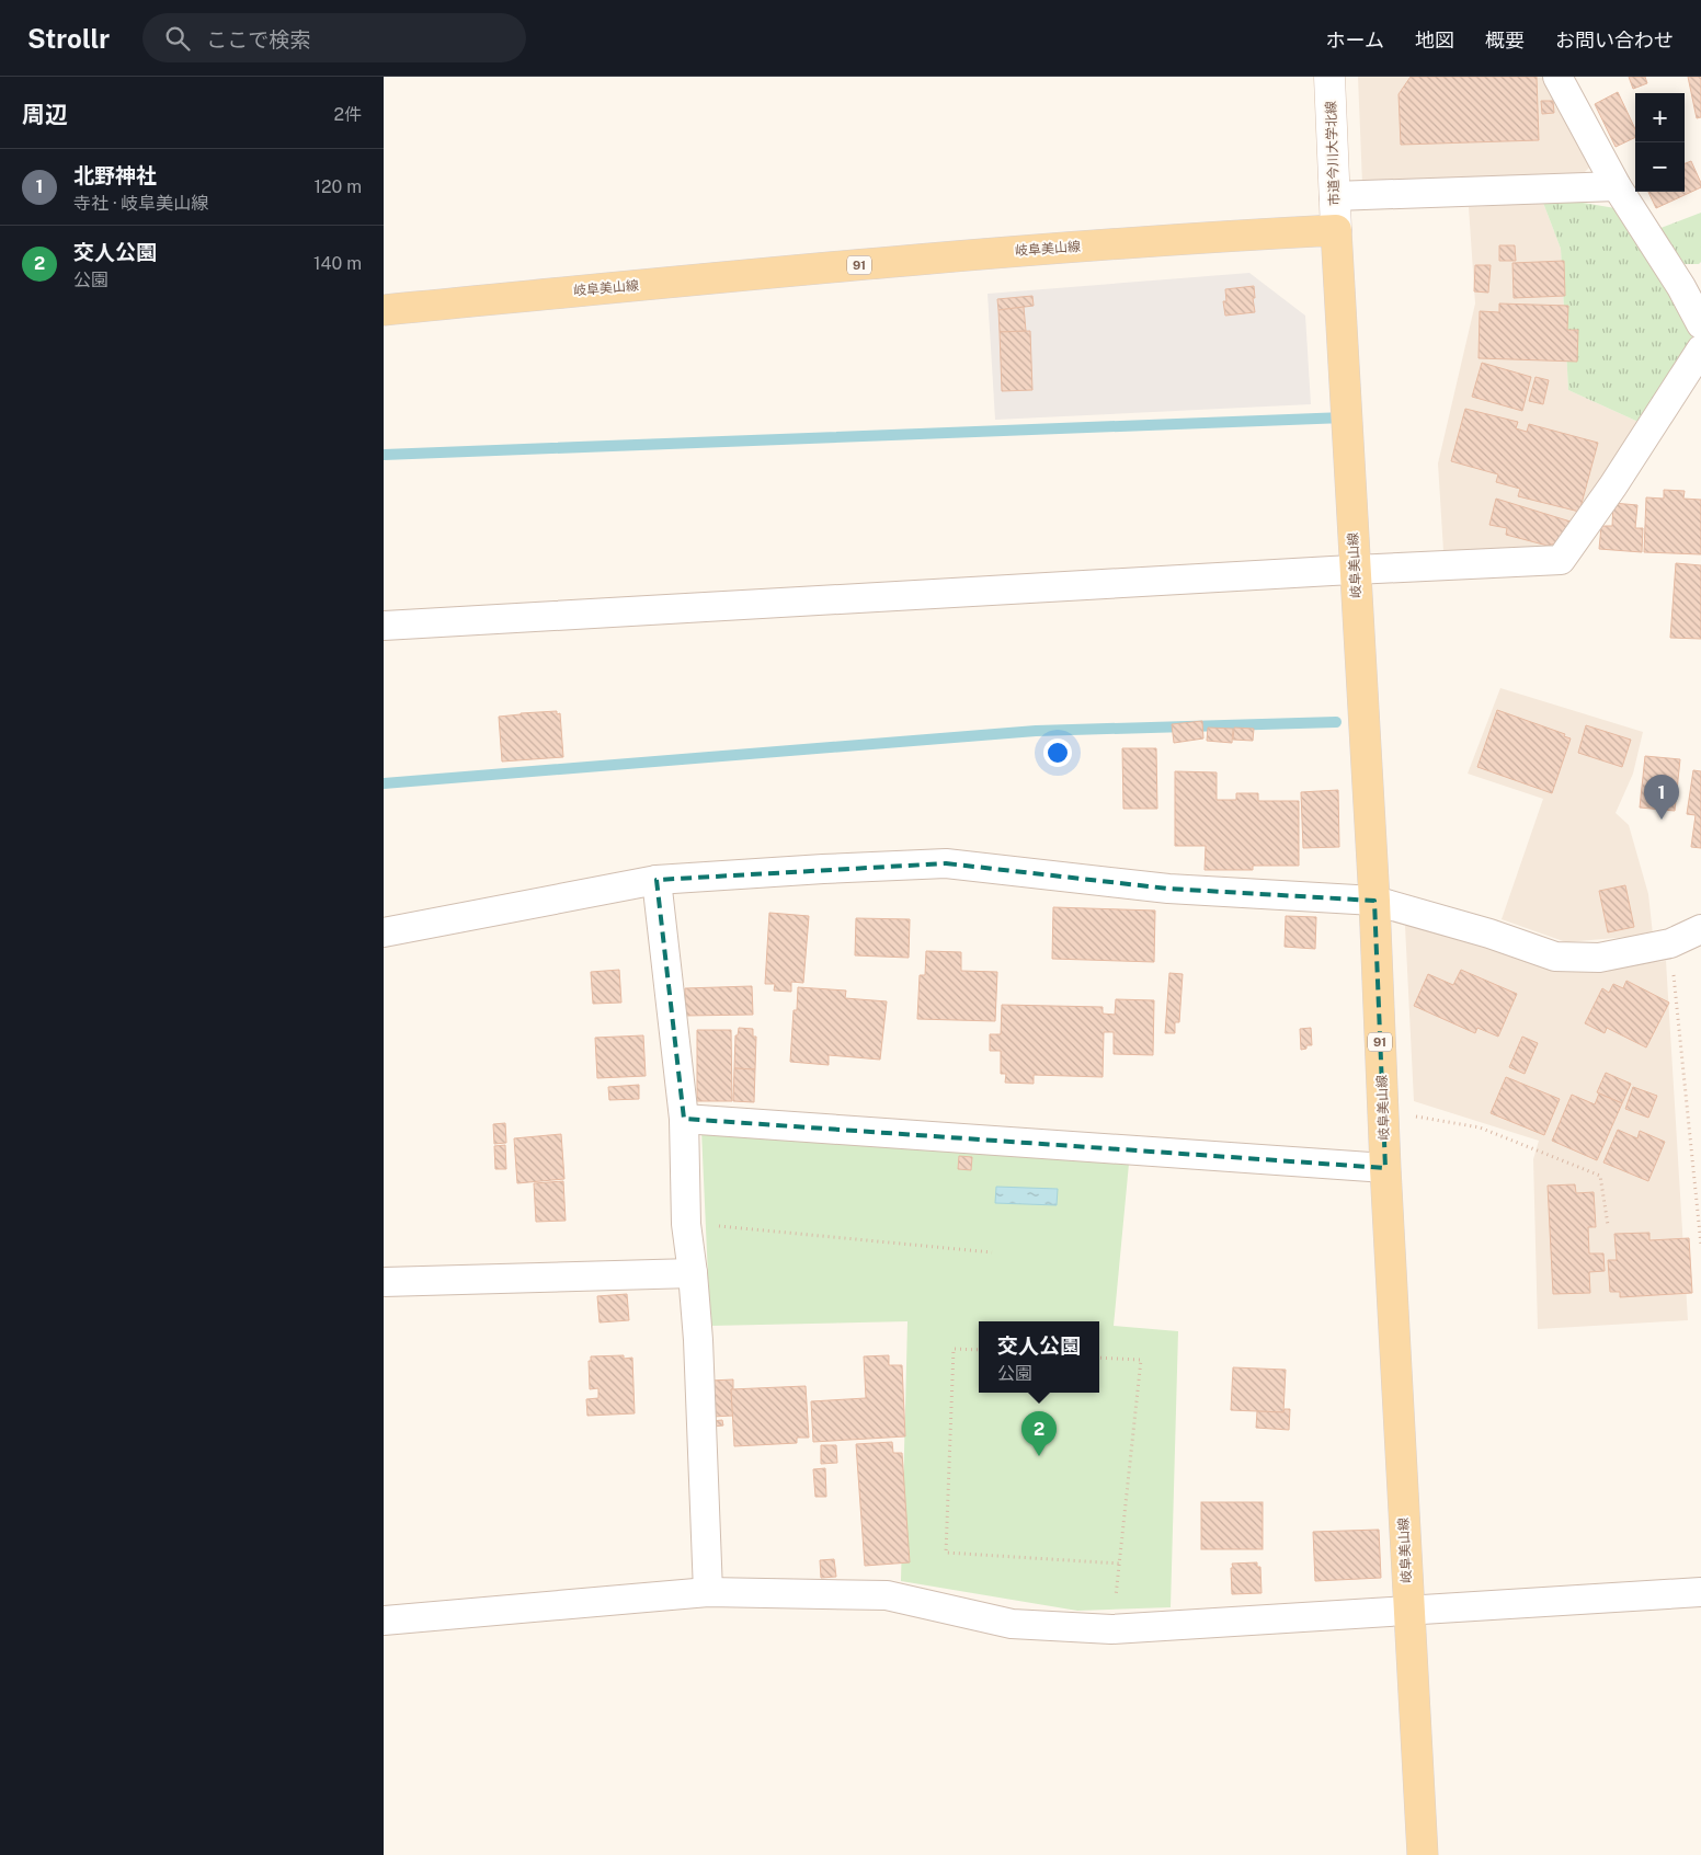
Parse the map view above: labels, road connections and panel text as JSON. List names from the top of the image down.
{
  "streets": {
    "main road": ["岐阜美山線", "91"],
    "street": ["市道今川大学北線"]
  },
  "crossings": [
    ["市道今川大学北線", "岐阜美山線"]
  ],
  "page": {
    "header": "Strollr",
    "search": "ここで検索",
    "nav": [
      "ホーム",
      "地図",
      "概要",
      "お問い合わせ"
    ],
    "heading": ["周辺", "2件"],
    "map_buttons": ["+", "−"],
    "list": [
      {
        "mark": "1",
        "name": "北野神社",
        "note": "寺社 · 岐阜美山線",
        "value": "120 m"
      },
      {
        "mark": "2",
        "name": "交人公園",
        "note": "公園",
        "value": "140 m"
      }
    ],
    "pins": ["1", "2"],
    "popup": ["交人公園", "公園"]
  }
}
